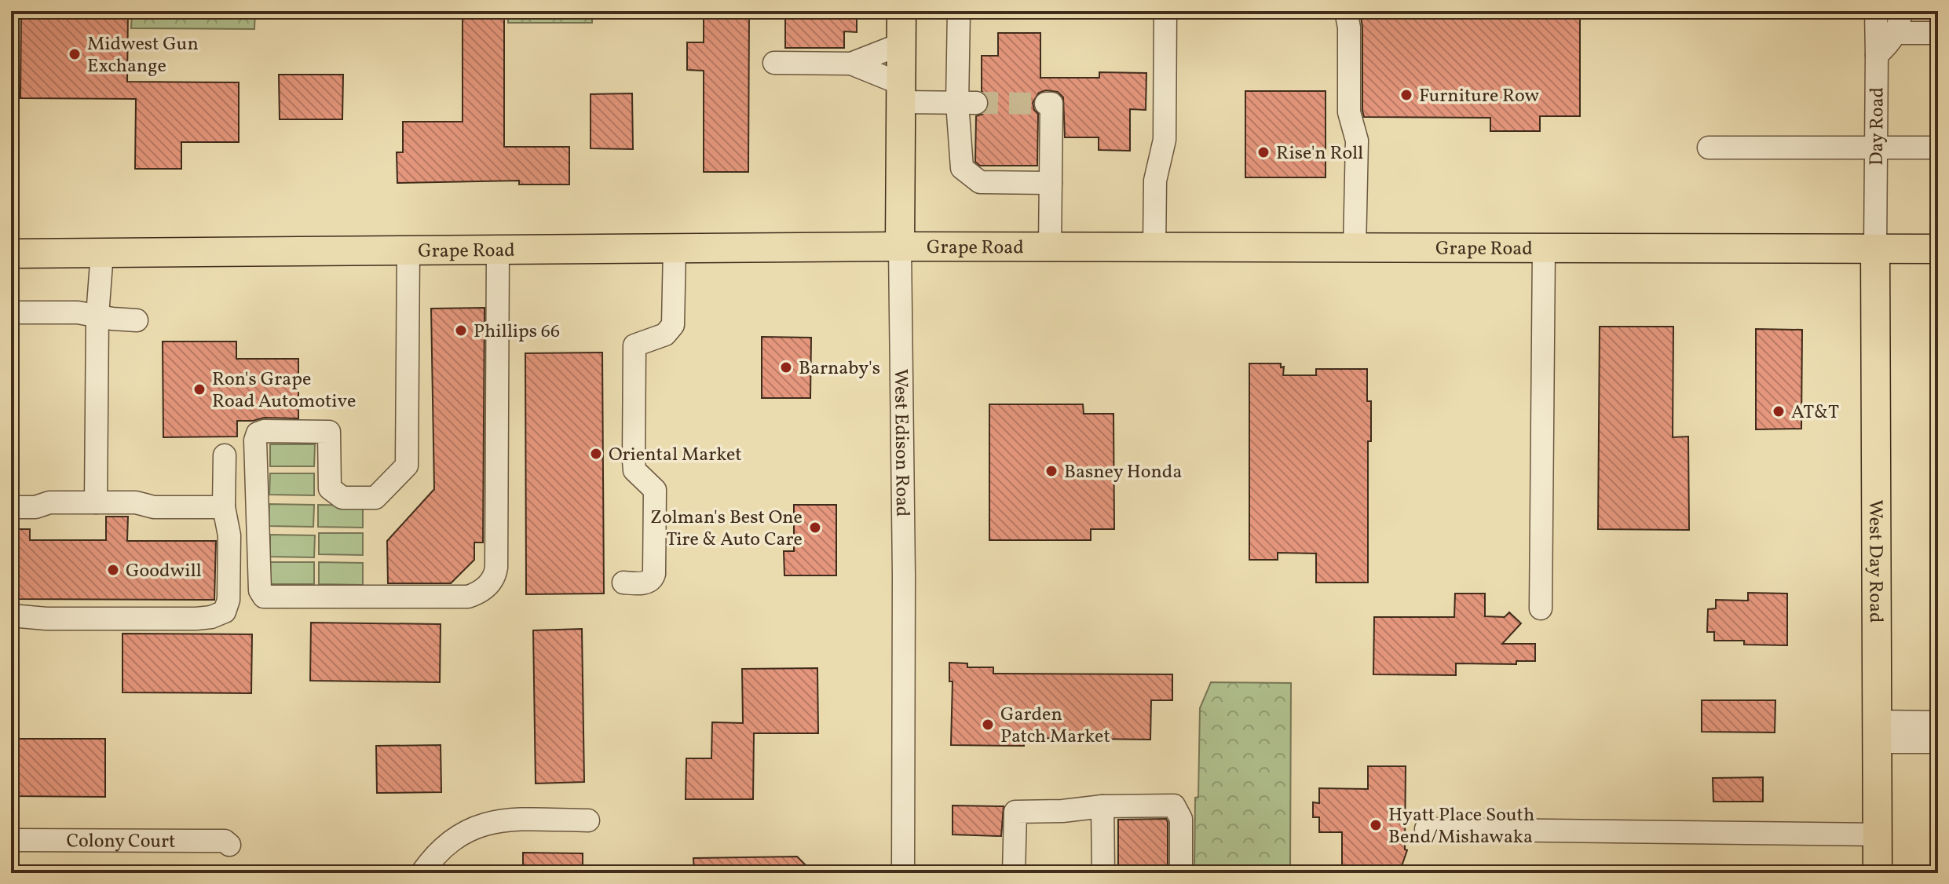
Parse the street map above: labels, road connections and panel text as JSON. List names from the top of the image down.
{
  "streets": {
    "main road": ["Grape Road", "West Edison Road", "West Day Road"],
    "street": ["Day Road", "Colony Court"]
  },
  "crossings": [
    ["Day Road", "Grape Road"],
    ["Day Road", "West Day Road"],
    ["Grape Road", "West Edison Road"],
    ["Grape Road", "West Day Road"]
  ],
  "places": [
    "Midwest Gun Exchange",
    "Furniture Row",
    "Rise'n Roll",
    "Phillips 66",
    "Barnaby's",
    "Ron's Grape Road Automotive",
    "AT&T",
    "Oriental Market",
    "Basney Honda",
    "Zolman's Best One Tire & Auto Care",
    "Goodwill",
    "Garden Patch Market",
    "Hyatt Place South Bend/Mishawaka"
  ]
}
